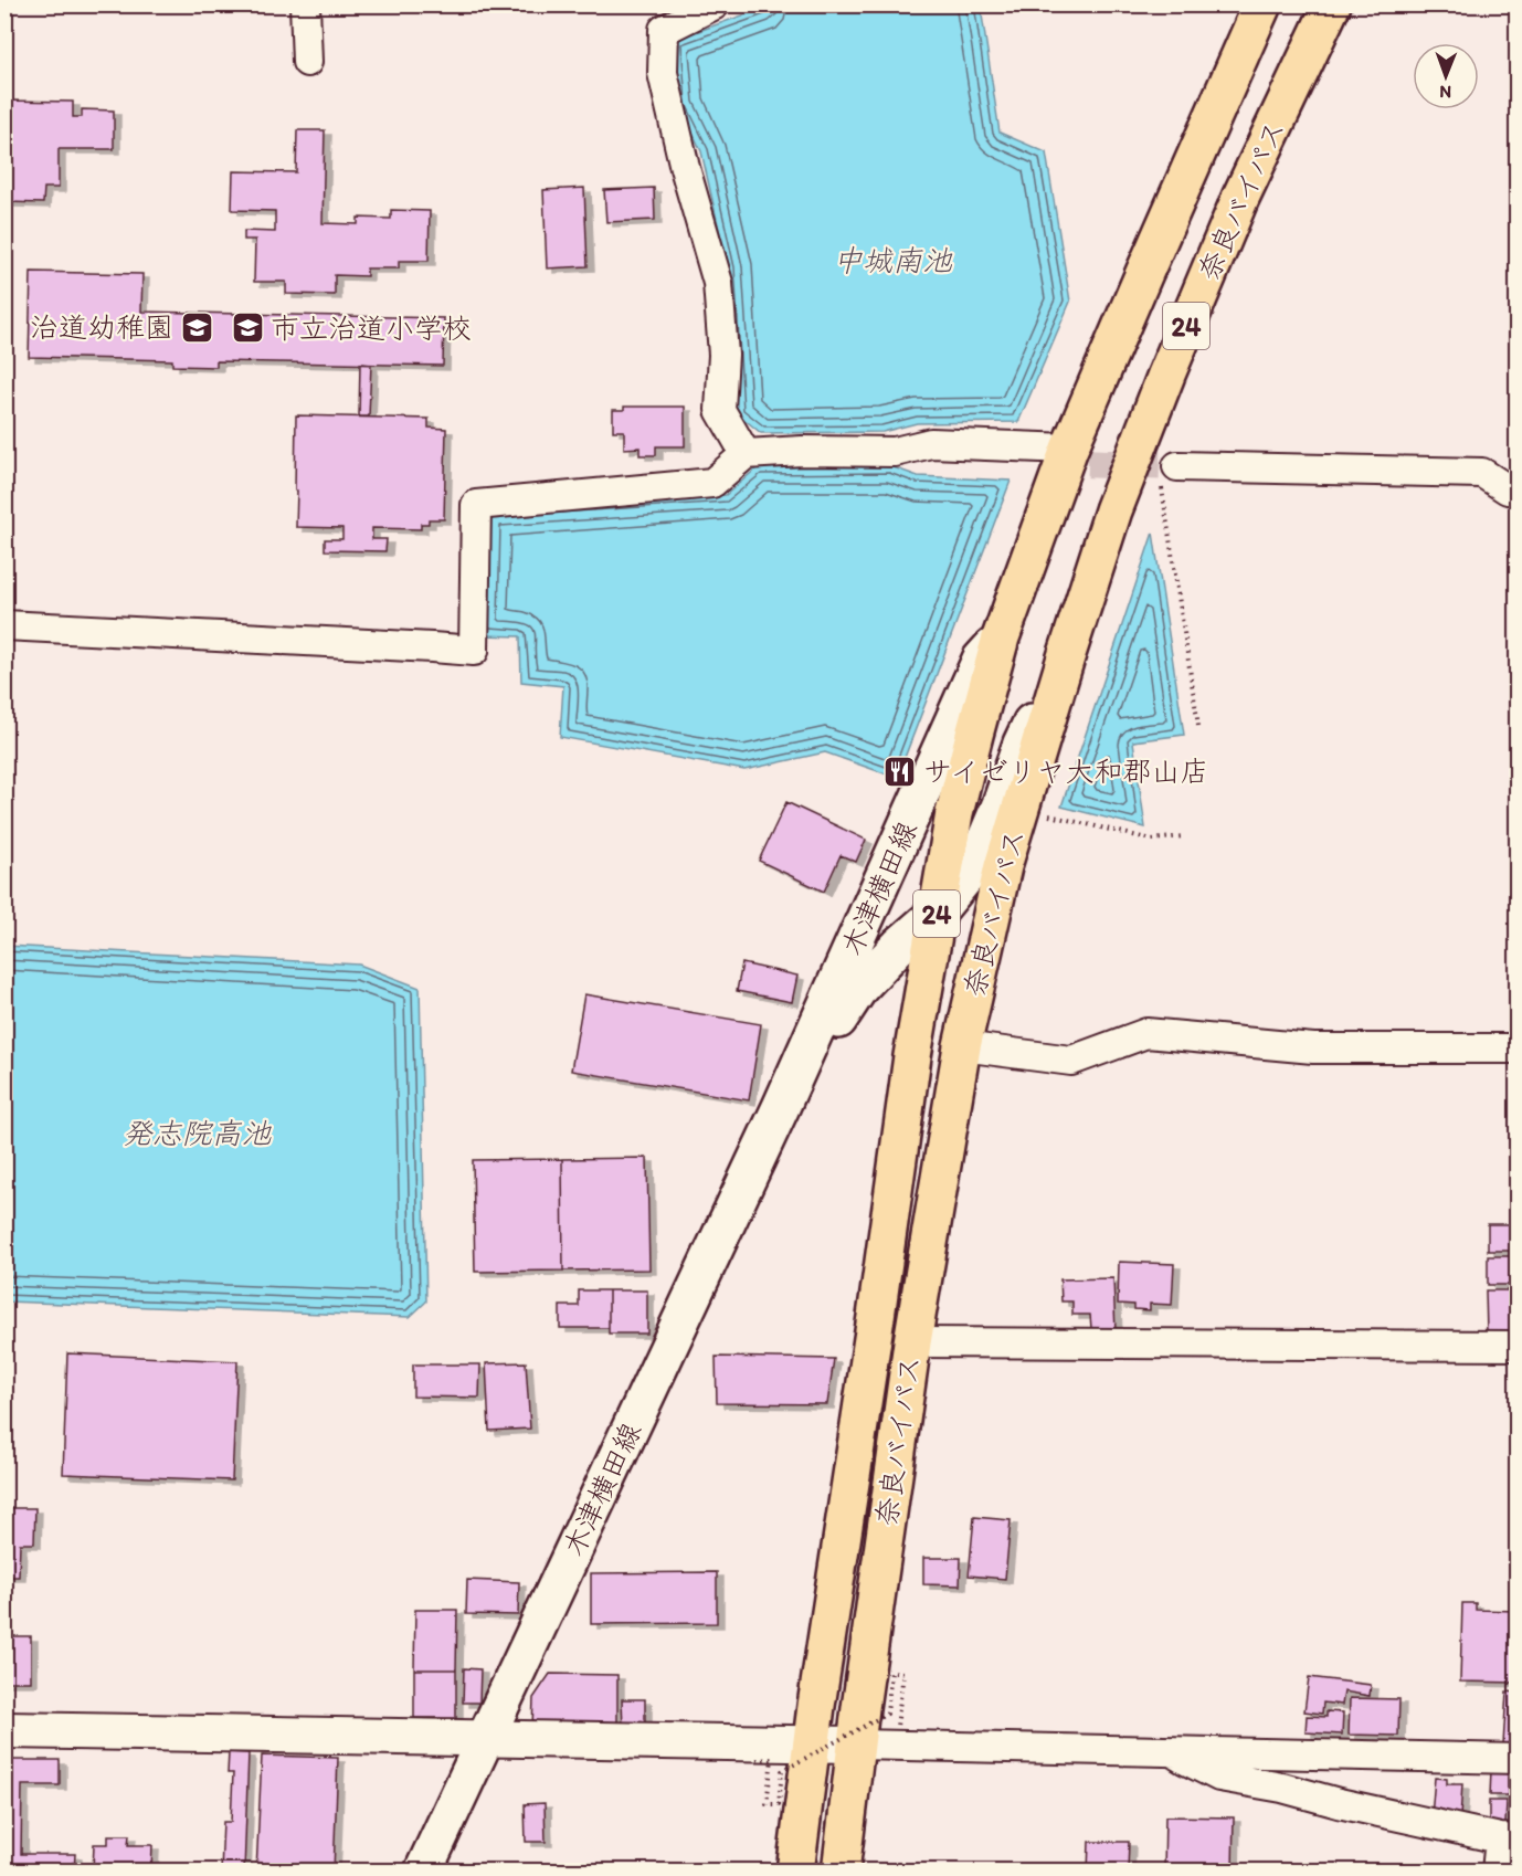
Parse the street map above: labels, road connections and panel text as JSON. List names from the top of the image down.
{
  "streets": {
    "highway": ["奈良バイパス", "24"],
    "main road": ["木津横田線"]
  },
  "crossings": [
    ["奈良バイパス", "木津横田線"]
  ],
  "water": ["中城南池", "発志院高池"],
  "places": {
    "school or university": ["治道幼稚園", "市立治道小学校"],
    "restaurant": ["サイゼリヤ大和郡山店"]
  },
  "north": "bottom"
}
